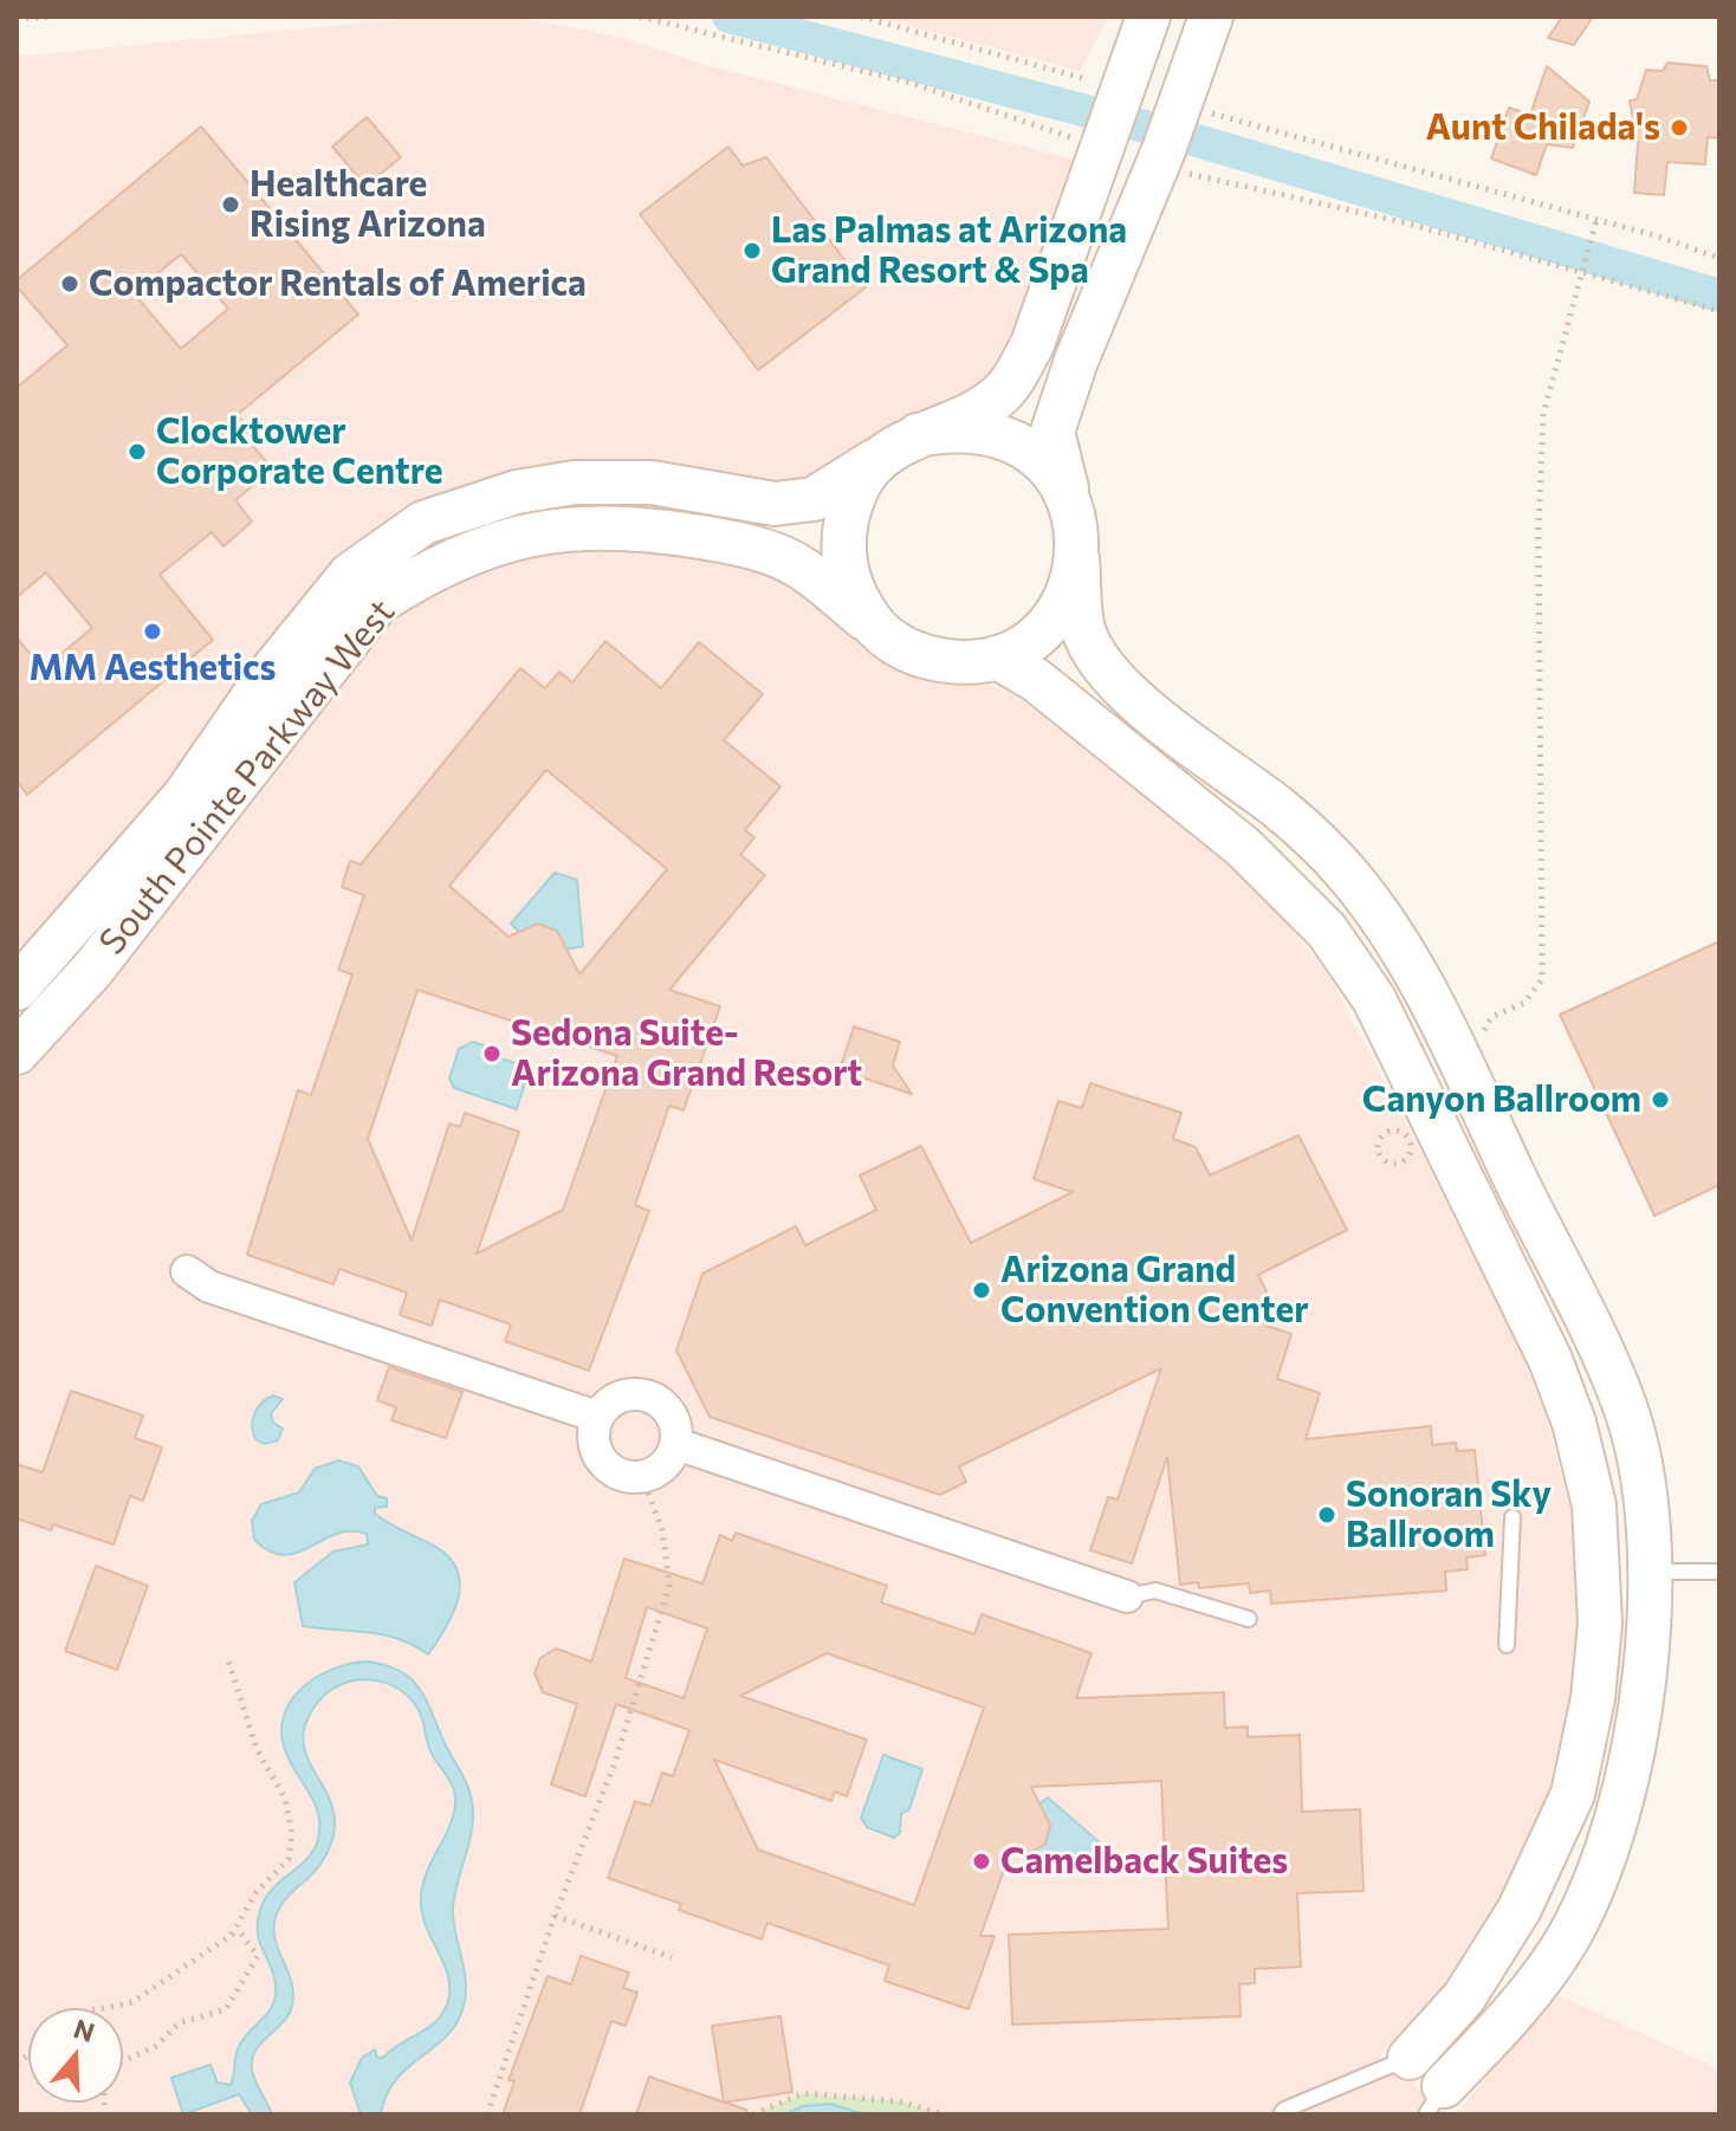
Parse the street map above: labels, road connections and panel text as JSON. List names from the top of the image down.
{
  "streets": {
    "street": ["South Pointe Parkway West"]
  },
  "places": [
    "Aunt Chilada's",
    "Healthcare Rising Arizona",
    "Las Palmas at Arizona Grand Resort & Spa",
    "Compactor Rentals of America",
    "Clocktower Corporate Centre",
    "MM Aesthetics",
    "Sedona Suite- Arizona Grand Resort",
    "Canyon Ballroom",
    "Arizona Grand Convention Center",
    "Sonoran Sky Ballroom",
    "Camelback Suites"
  ],
  "north": "top"
}
